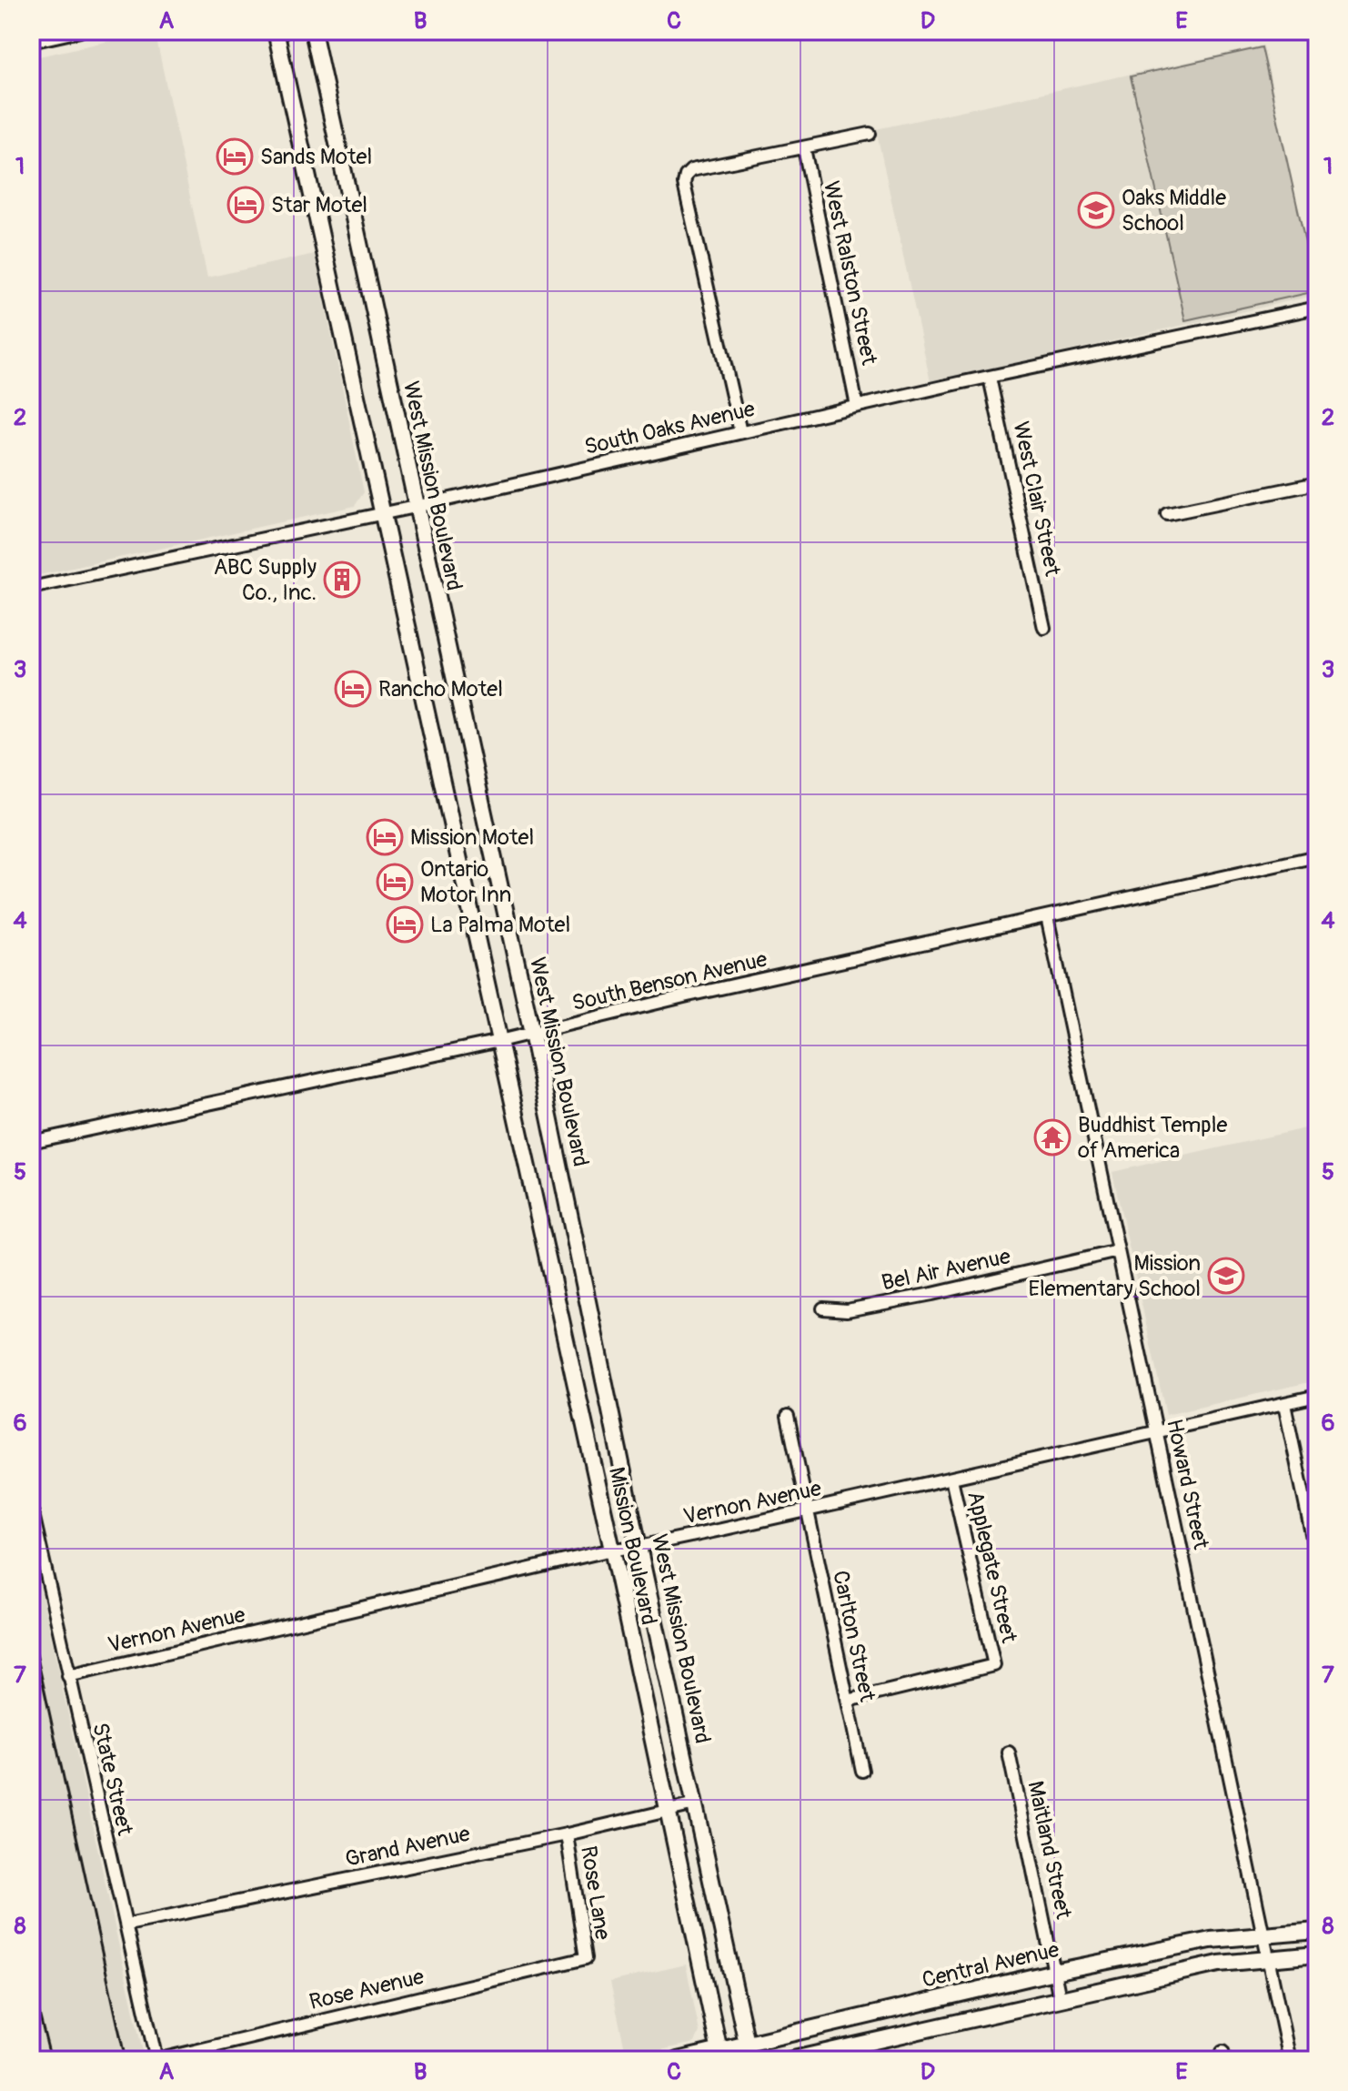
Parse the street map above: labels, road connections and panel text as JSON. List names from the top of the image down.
{
  "streets": {
    "main road": ["West Mission Boulevard", "Mission Boulevard", "Central Avenue"],
    "street": [
      "West Ralston Street",
      "South Oaks Avenue",
      "West Clair Street",
      "South Benson Avenue",
      "Bel Air Avenue",
      "Howard Street",
      "Vernon Avenue",
      "Applegate Street",
      "Carlton Street",
      "State Street",
      "Grand Avenue",
      "Maitland Street",
      "Rose Lane",
      "Rose Avenue"
    ]
  },
  "crossings": [
    ["West Ralston Street", "South Oaks Avenue"],
    ["South Oaks Avenue", "West Mission Boulevard"],
    ["South Oaks Avenue", "West Clair Street"],
    ["West Mission Boulevard", "South Benson Avenue"],
    ["West Mission Boulevard", "Vernon Avenue"],
    ["West Mission Boulevard", "Grand Avenue"],
    ["West Mission Boulevard", "Central Avenue"],
    ["South Benson Avenue", "Howard Street"],
    ["South Benson Avenue", "Mission Boulevard"],
    ["Bel Air Avenue", "Howard Street"],
    ["Howard Street", "Vernon Avenue"],
    ["Howard Street", "Central Avenue"],
    ["Vernon Avenue", "Mission Boulevard"],
    ["Vernon Avenue", "Applegate Street"],
    ["Vernon Avenue", "Carlton Street"],
    ["Vernon Avenue", "State Street"],
    ["Mission Boulevard", "Grand Avenue"],
    ["Mission Boulevard", "Central Avenue"],
    ["Applegate Street", "Carlton Street"],
    ["State Street", "Grand Avenue"],
    ["State Street", "Rose Avenue"],
    ["Grand Avenue", "Rose Lane"],
    ["Maitland Street", "Central Avenue"],
    ["Rose Lane", "Rose Avenue"]
  ],
  "places": {
    "hotel": [
      "Sands Motel",
      "Star Motel",
      "Rancho Motel",
      "Mission Motel",
      "Ontario Motor Inn",
      "La Palma Motel"
    ],
    "school or university": ["Oaks Middle School", "Mission Elementary School"],
    "building": ["ABC Supply Co., Inc."],
    "temple": ["Buddhist Temple of America"]
  },
  "grid": {
    "columns": [
      "A",
      "B",
      "C",
      "D",
      "E"
    ],
    "rows": [
      "1",
      "2",
      "3",
      "4",
      "5",
      "6",
      "7",
      "8"
    ]
  }
}
